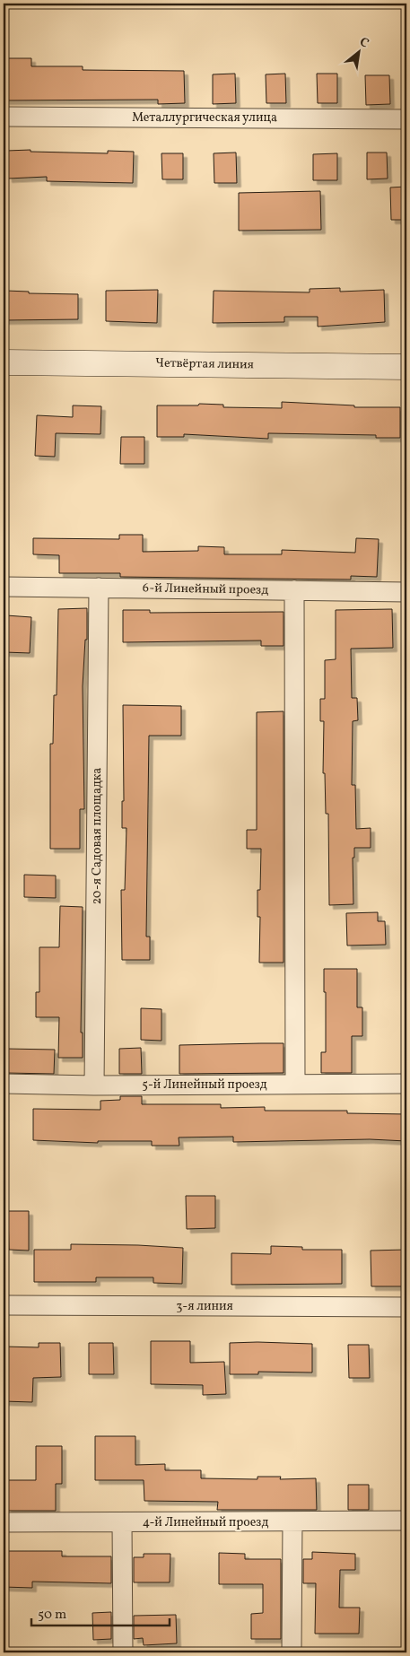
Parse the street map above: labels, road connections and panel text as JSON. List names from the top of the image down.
{
  "streets": {
    "street": [
      "Металлургическая улица",
      "Четвёртая линия",
      "6-й Линейный проезд",
      "20-я Садовая площадка",
      "5-й Линейный проезд",
      "3-я линия",
      "4-й Линейный проезд"
    ]
  },
  "crossings": [
    ["6-й Линейный проезд", "20-я Садовая площадка"],
    ["20-я Садовая площадка", "5-й Линейный проезд"]
  ],
  "scale_bar": "50 m",
  "north": "top right"
}
